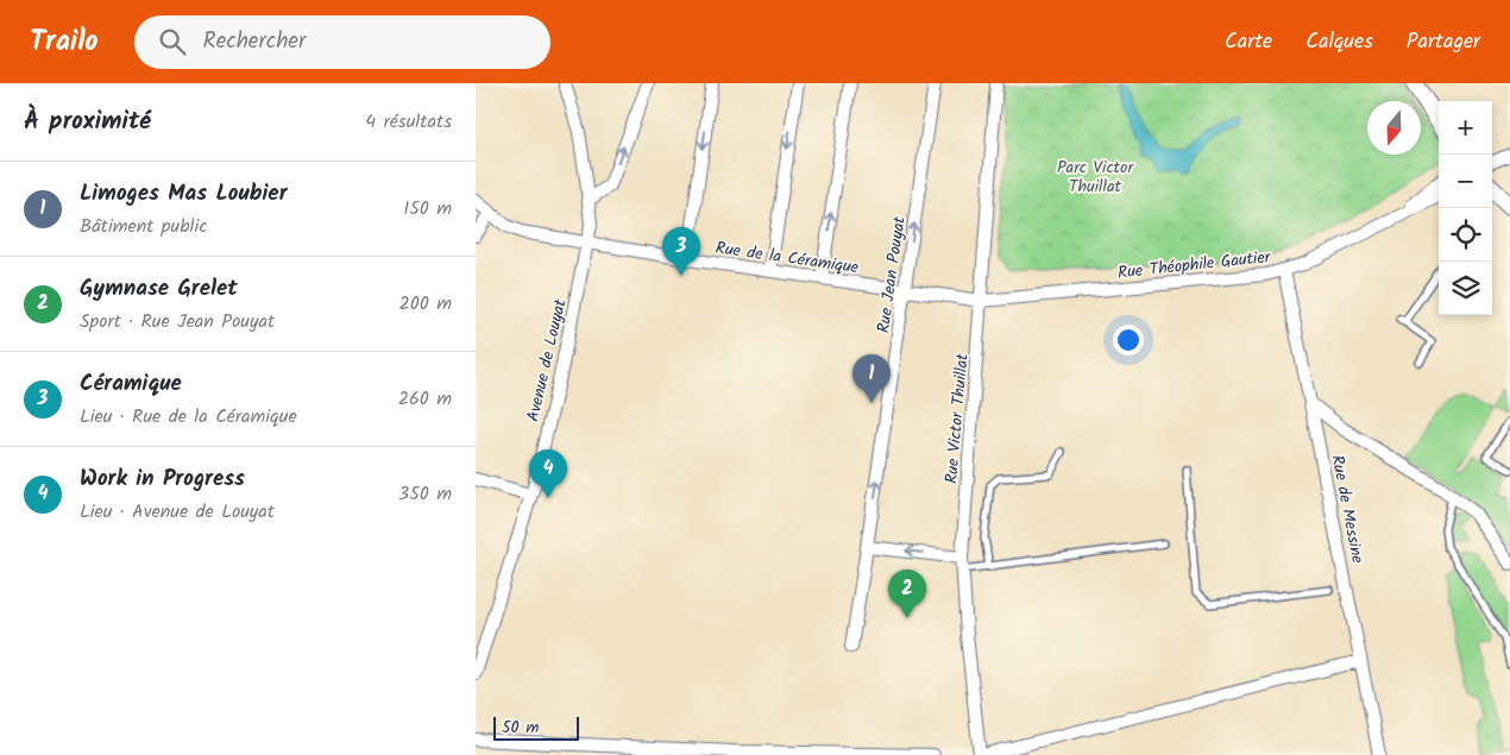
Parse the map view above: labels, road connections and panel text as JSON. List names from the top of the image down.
{
  "streets": {
    "street": [
      "Rue de la Céramique",
      "Rue Théophile Gautier",
      "Rue Jean Pouyat",
      "Avenue de Louyat",
      "Rue Victor Thuillat",
      "Rue de Messine"
    ]
  },
  "crossings": [
    ["Rue de la Céramique", "Rue Théophile Gautier"],
    ["Rue de la Céramique", "Rue Jean Pouyat"],
    ["Rue de la Céramique", "Avenue de Louyat"],
    ["Rue de la Céramique", "Rue Victor Thuillat"],
    ["Rue Théophile Gautier", "Rue Victor Thuillat"],
    ["Rue Théophile Gautier", "Rue de Messine"]
  ],
  "parks": ["Parc Victor Thuillat"],
  "scale_bar": "50 m",
  "north": "bottom",
  "page": {
    "header": "Trailo",
    "search": "Rechercher",
    "nav": ["Carte", "Calques", "Partager"],
    "heading": ["À proximité", "4 résultats"],
    "map_buttons": ["+", "−"],
    "list": [
      {
        "mark": "1",
        "name": "Limoges Mas Loubier",
        "note": "Bâtiment public",
        "value": "150 m"
      },
      {
        "mark": "2",
        "name": "Gymnase Grelet",
        "note": "Sport · Rue Jean Pouyat",
        "value": "200 m"
      },
      {
        "mark": "3",
        "name": "Céramique",
        "note": "Lieu · Rue de la Céramique",
        "value": "260 m"
      },
      {
        "mark": "4",
        "name": "Work in Progress",
        "note": "Lieu · Avenue de Louyat",
        "value": "350 m"
      }
    ],
    "pins": [
      "3",
      "1",
      "4",
      "2"
    ],
    "scale": "50 m"
  }
}
